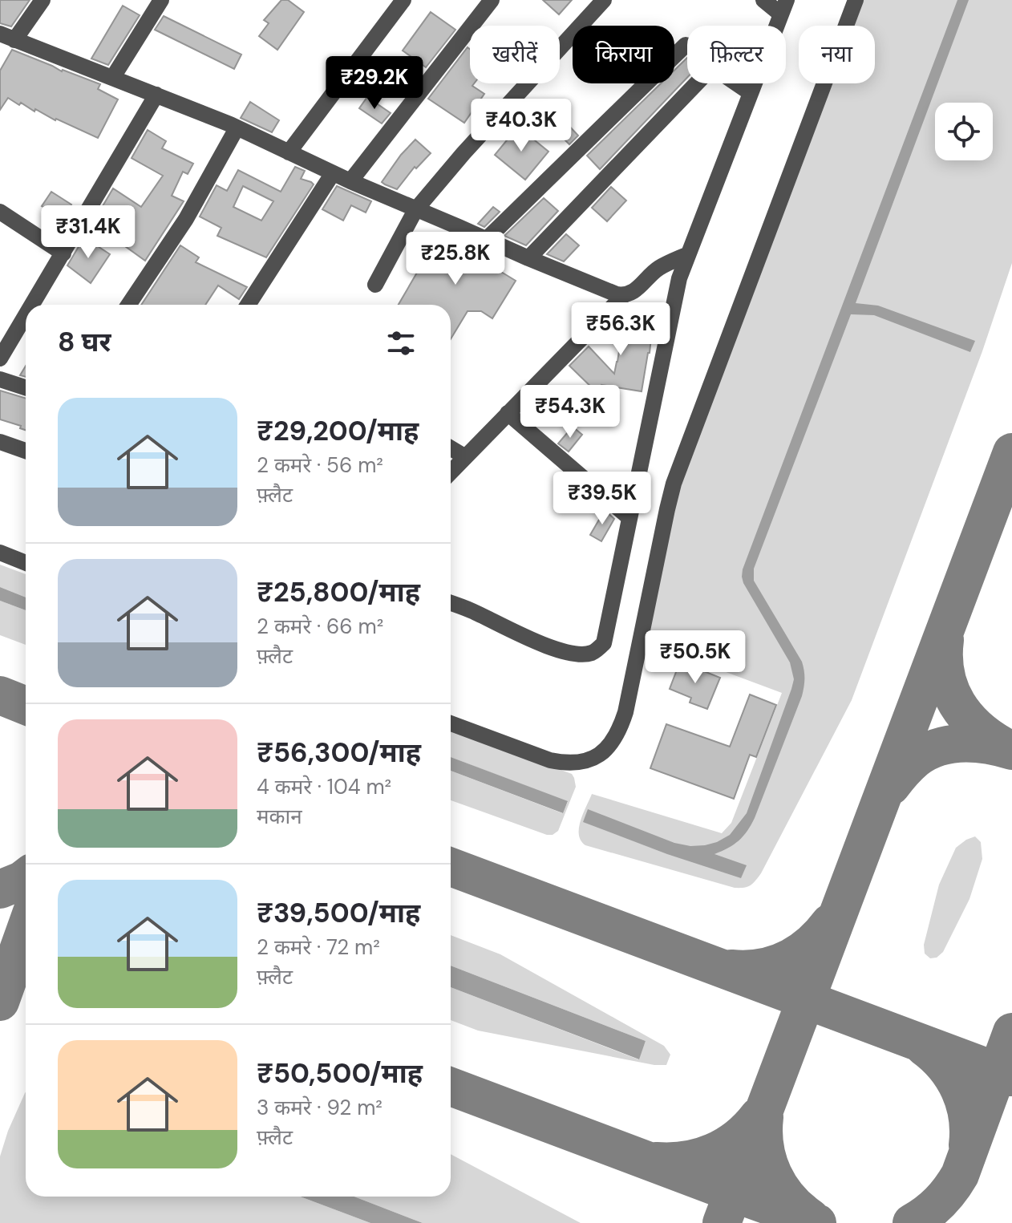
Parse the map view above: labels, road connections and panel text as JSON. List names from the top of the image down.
{
  "page": {
    "chip": [
      "खरीदें",
      "किराया",
      "फ़िल्टर",
      "नया"
    ],
    "price": [
      "₹29.2K",
      "₹40.3K",
      "₹31.4K",
      "₹25.8K",
      "₹56.3K",
      "₹54.3K",
      "₹39.5K",
      "₹50.5K"
    ],
    "heading": "8 घर",
    "list": [
      {
        "name": "₹29,200/माह",
        "note": "2 कमरे · 56 m² · फ़्लैट"
      },
      {
        "name": "₹25,800/माह",
        "note": "2 कमरे · 66 m² · फ़्लैट"
      },
      {
        "name": "₹56,300/माह",
        "note": "4 कमरे · 104 m² · मकान"
      },
      {
        "name": "₹39,500/माह",
        "note": "2 कमरे · 72 m² · फ़्लैट"
      },
      {
        "name": "₹50,500/माह",
        "note": "3 कमरे · 92 m² · फ़्लैट"
      }
    ]
  }
}
